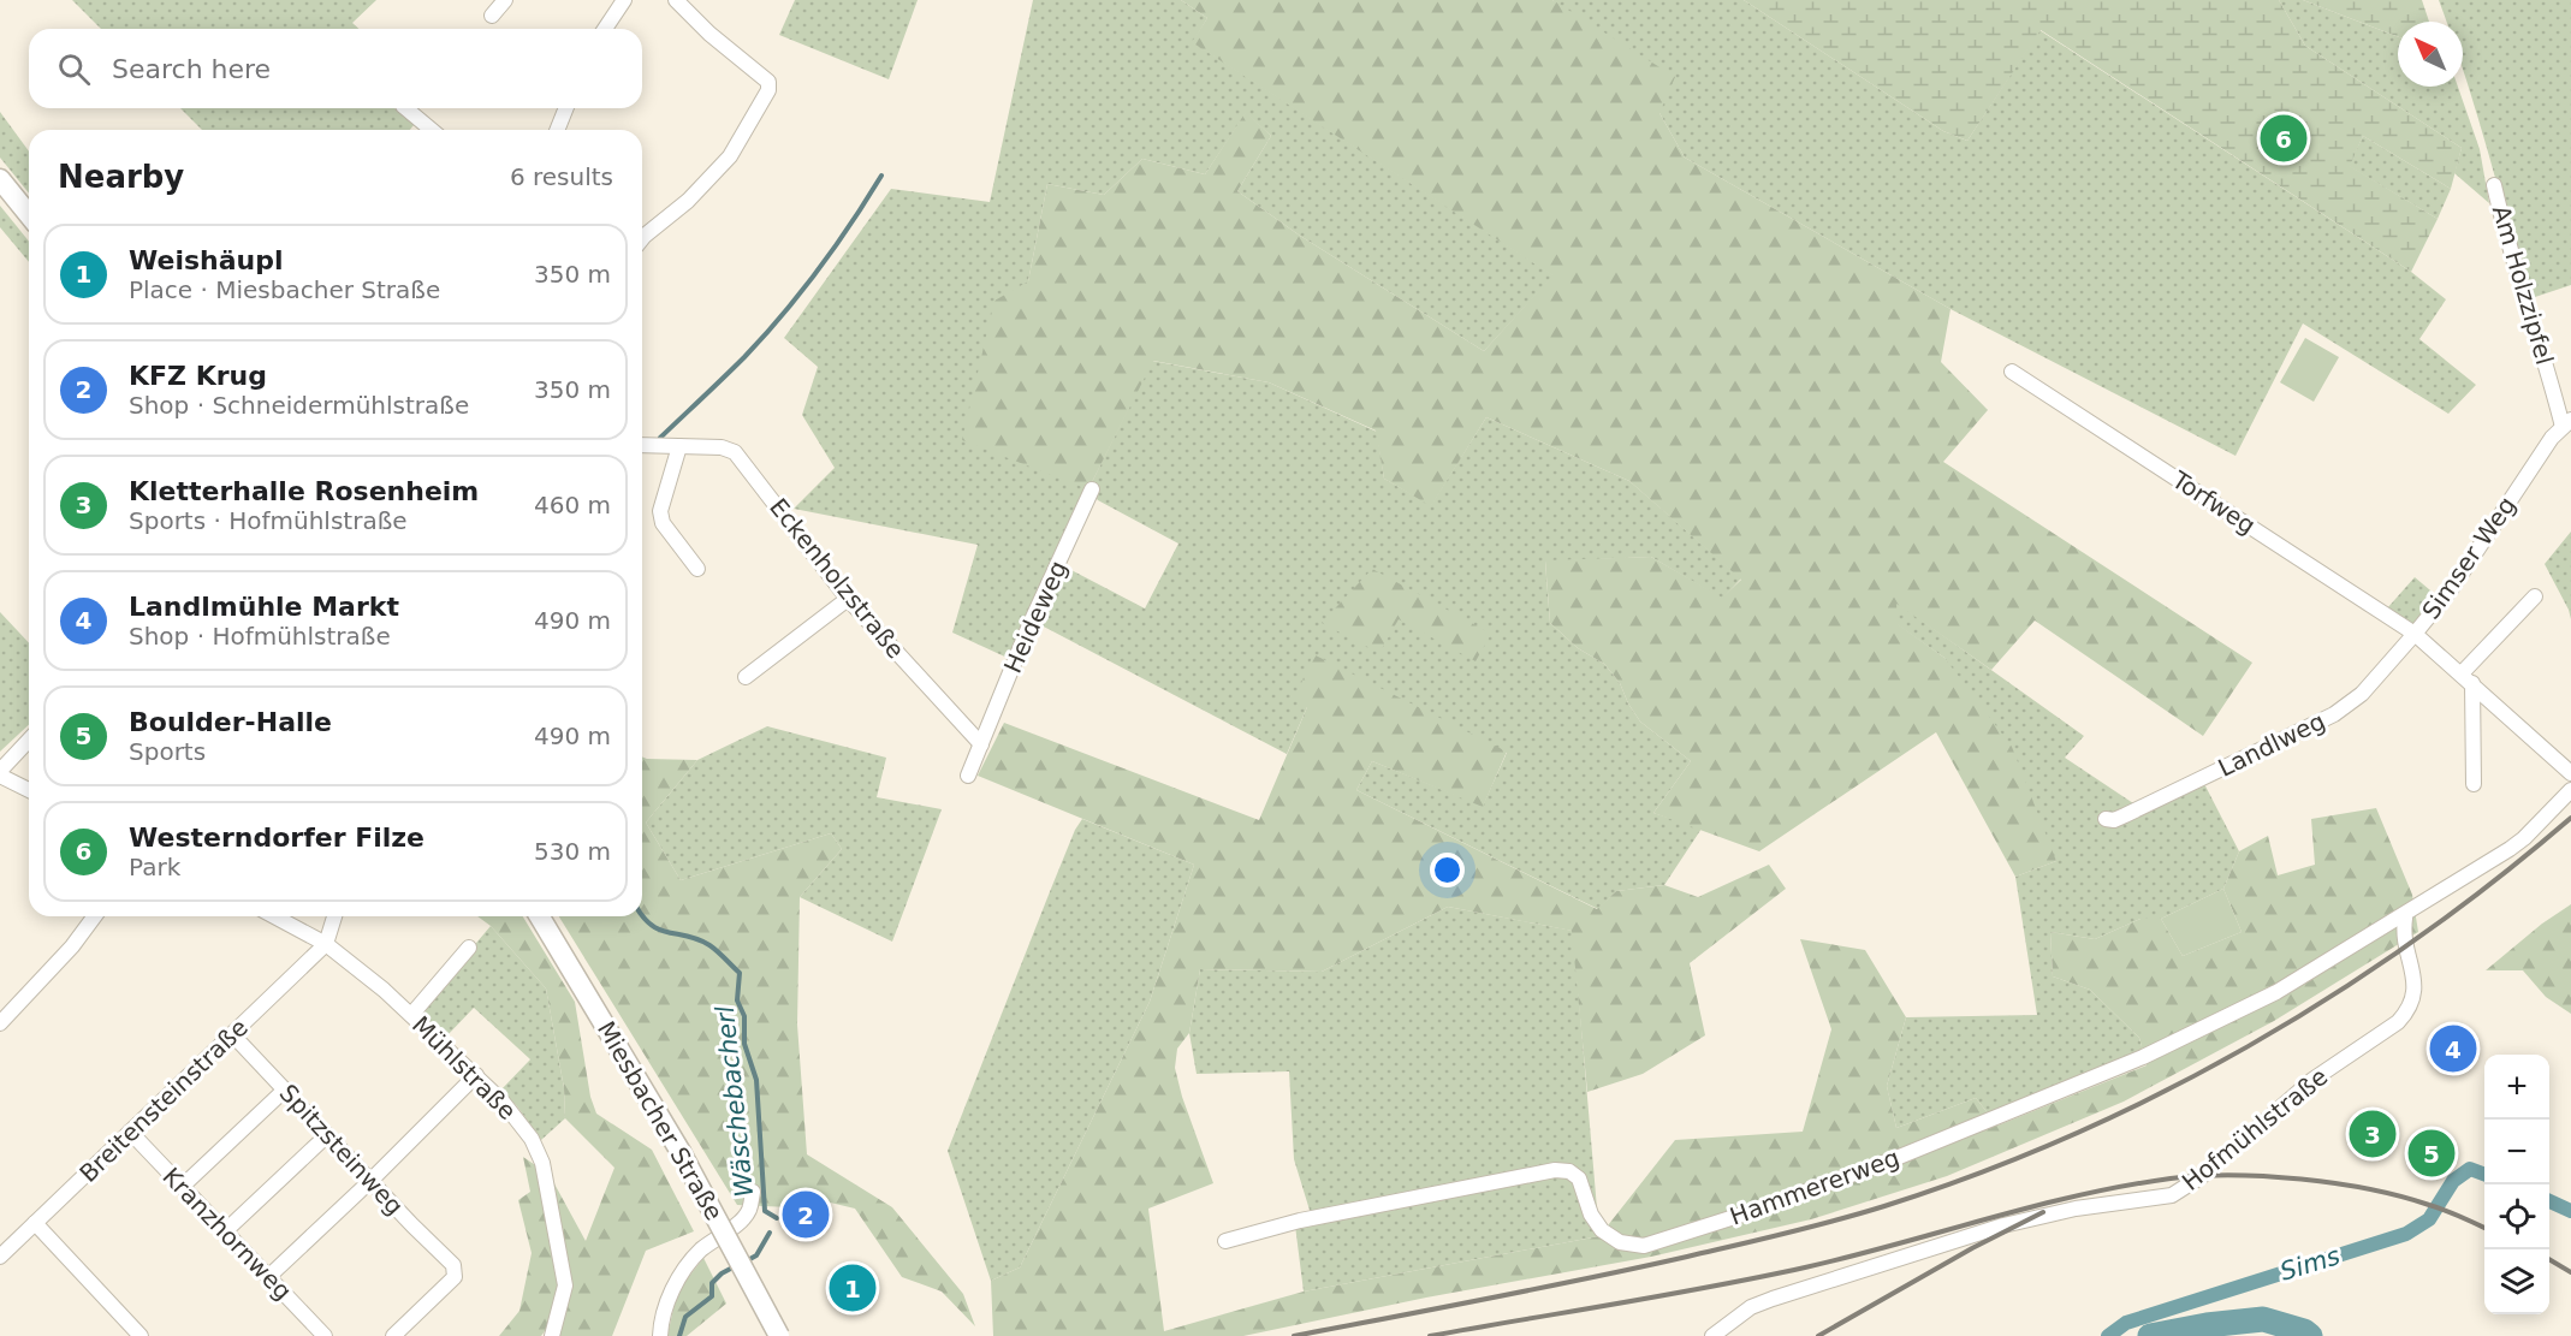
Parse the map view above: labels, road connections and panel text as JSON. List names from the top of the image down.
{
  "streets": {
    "main road": ["Miesbacher Straße"],
    "street": [
      "Am Holzzipfel",
      "Torfweg",
      "Simser Weg",
      "Eckenholzstraße",
      "Heideweg",
      "Landlweg",
      "Mühlstraße",
      "Breitensteinstraße",
      "Hofmühlstraße",
      "Spitzsteinweg",
      "Hammererweg",
      "Kranzhornweg"
    ]
  },
  "crossings": [
    ["Am Holzzipfel", "Simser Weg"],
    ["Torfweg", "Simser Weg"],
    ["Torfweg", "Landlweg"],
    ["Simser Weg", "Landlweg"],
    ["Eckenholzstraße", "Heideweg"],
    ["Mühlstraße", "Breitensteinstraße"],
    ["Breitensteinstraße", "Spitzsteinweg"],
    ["Breitensteinstraße", "Kranzhornweg"],
    ["Hofmühlstraße", "Hammererweg"]
  ],
  "water": ["Wäschebacherl", "Sims"],
  "north": "top left",
  "page": {
    "search": "Search here",
    "pins": [
      "6",
      "4",
      "3",
      "5",
      "2",
      "1"
    ],
    "heading": ["Nearby", "6 results"],
    "list": [
      {
        "mark": "1",
        "name": "Weishäupl",
        "note": "Place · Miesbacher Straße",
        "value": "350 m"
      },
      {
        "mark": "2",
        "name": "KFZ Krug",
        "note": "Shop · Schneidermühlstraße",
        "value": "350 m"
      },
      {
        "mark": "3",
        "name": "Kletterhalle Rosenheim",
        "note": "Sports · Hofmühlstraße",
        "value": "460 m"
      },
      {
        "mark": "4",
        "name": "Landlmühle Markt",
        "note": "Shop · Hofmühlstraße",
        "value": "490 m"
      },
      {
        "mark": "5",
        "name": "Boulder-Halle",
        "note": "Sports",
        "value": "490 m"
      },
      {
        "mark": "6",
        "name": "Westerndorfer Filze",
        "note": "Park",
        "value": "530 m"
      }
    ],
    "map_buttons": ["+", "−"]
  }
}
